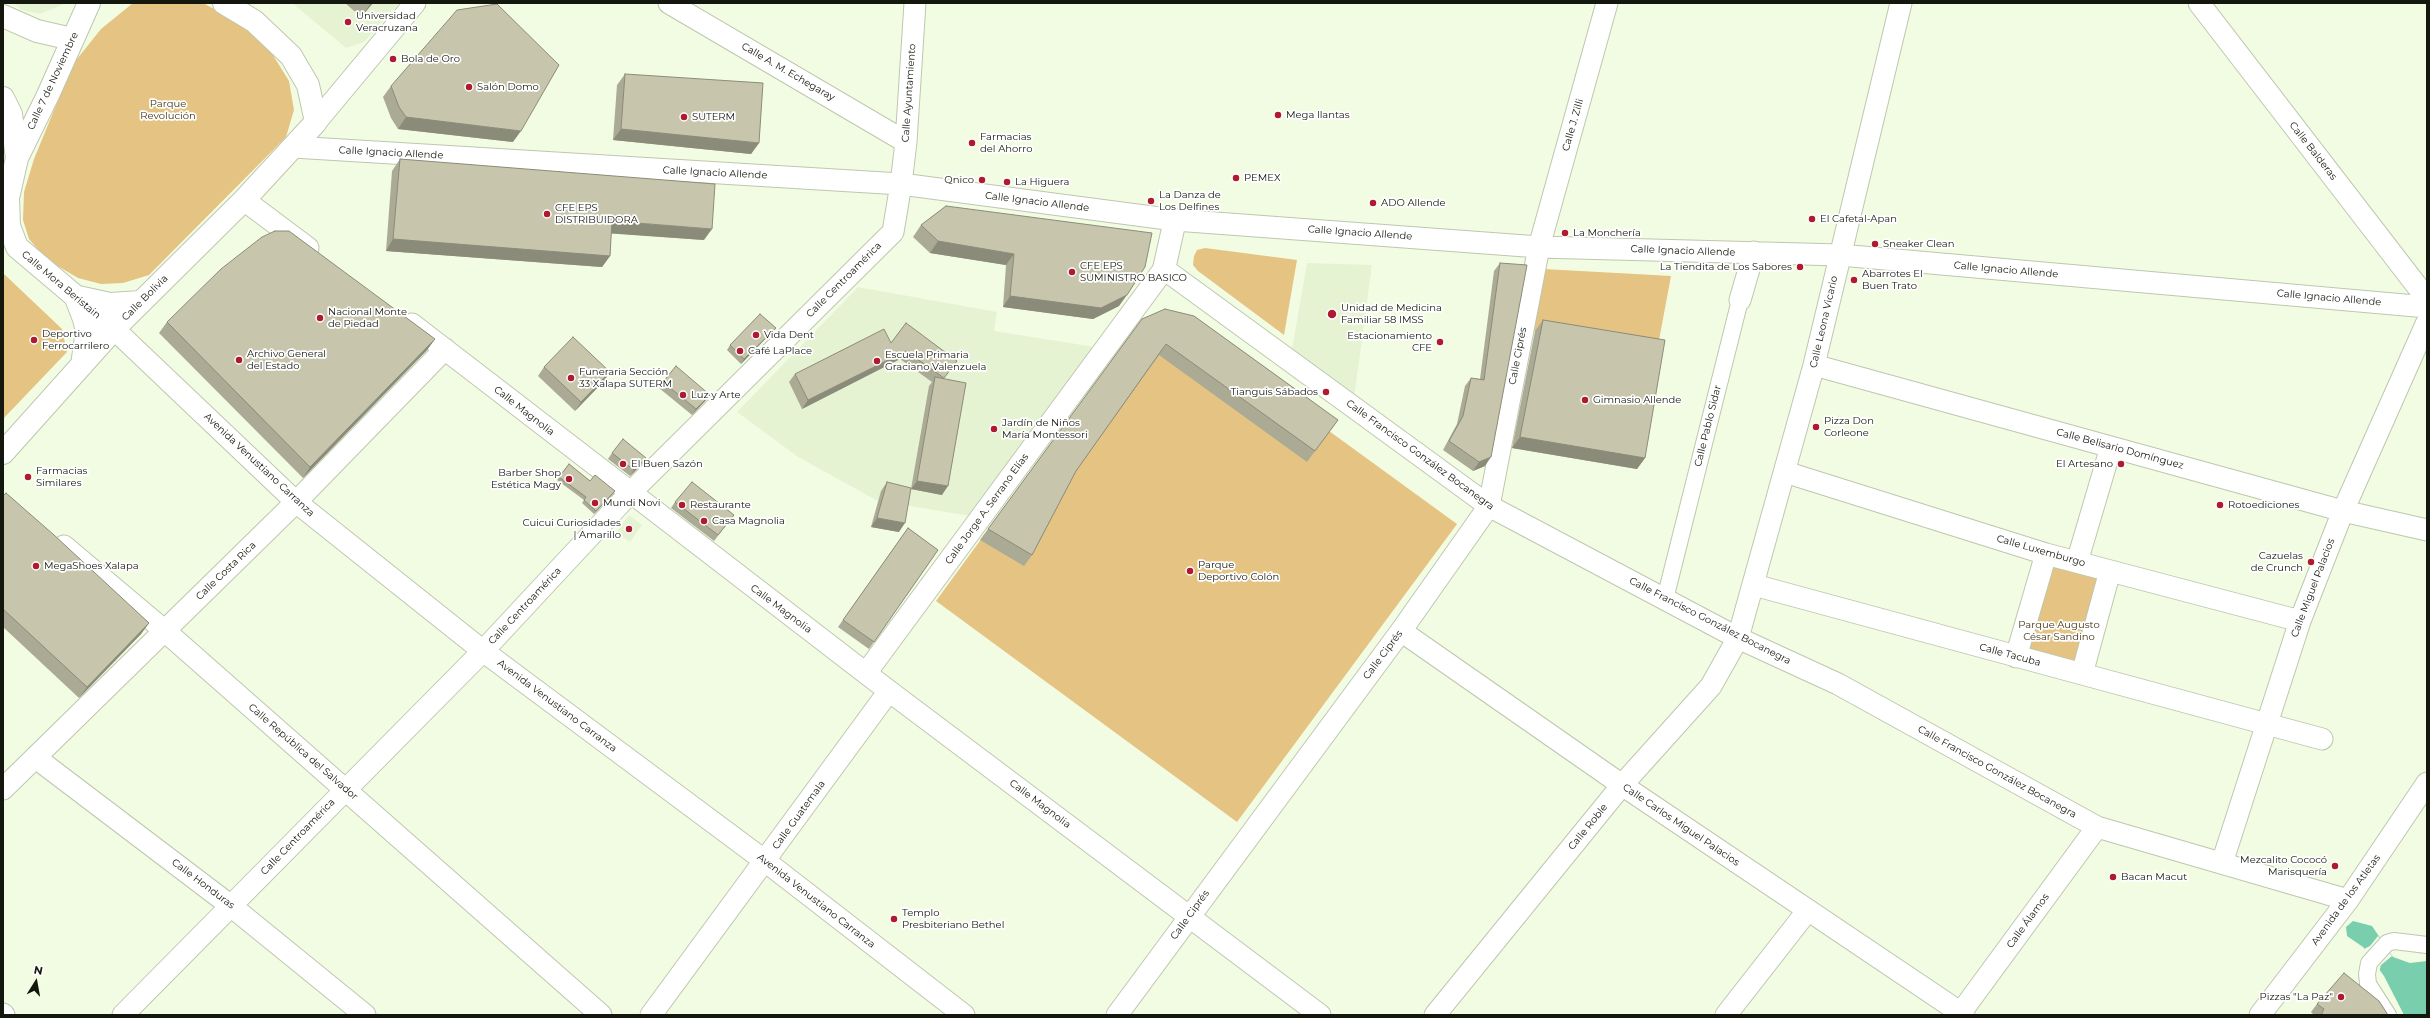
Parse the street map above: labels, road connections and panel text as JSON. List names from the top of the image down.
{
  "streets": {
    "main road": [
      "Calle 7 de Noviembre",
      "Calle Mora Beristain",
      "Calle Bolivia",
      "Calle Jorge A. Serrano Elías"
    ],
    "street": [
      "Calle A. M. Echegaray",
      "Calle Ayuntamiento",
      "Calle J. Zilli",
      "Calle Balderas",
      "Calle Ignacio Allende",
      "Calle Centroamérica",
      "Calle Leona Vicario",
      "Calle Ciprés",
      "Calle Magnolia",
      "Calle Pablo Sidar",
      "Calle Belisario Domínguez",
      "Calle Francisco González Bocanegra",
      "Avenida Venustiano Carranza",
      "Calle Luxemburgo",
      "Calle Costa Rica",
      "Calle Miguel Palacios",
      "Calle Tacuba",
      "Calle República del Salvador",
      "Calle Guatemala",
      "Calle Carlos Miguel Palacios",
      "Calle Roble",
      "Calle Honduras",
      "Avenida de los Atletas",
      "Calle Álamos"
    ]
  },
  "crossings": [
    ["Calle A. M. Echegaray", "Calle Ayuntamiento"],
    ["Calle 7 de Noviembre", "Calle Mora Beristain"],
    ["Calle Ayuntamiento", "Calle Ignacio Allende"],
    ["Calle Ayuntamiento", "Calle Centroamérica"],
    ["Calle J. Zilli", "Calle Ignacio Allende"],
    ["Calle J. Zilli", "Calle Ciprés"],
    ["Calle Ignacio Allende", "Calle Centroamérica"],
    ["Calle Ignacio Allende", "Calle Bolivia"],
    ["Calle Ignacio Allende", "Calle Leona Vicario"],
    ["Calle Ignacio Allende", "Calle Ciprés"],
    ["Calle Ignacio Allende", "Calle Pablo Sidar"],
    ["Calle Ignacio Allende", "Calle Jorge A. Serrano Elías"],
    ["Calle Centroamérica", "Calle Magnolia"],
    ["Calle Centroamérica", "Avenida Venustiano Carranza"],
    ["Calle Centroamérica", "Calle República del Salvador"],
    ["Calle Centroamérica", "Calle Honduras"],
    ["Calle Mora Beristain", "Calle Bolivia"],
    ["Calle Mora Beristain", "Avenida Venustiano Carranza"],
    ["Calle Bolivia", "Avenida Venustiano Carranza"],
    ["Calle Leona Vicario", "Calle Belisario Domínguez"],
    ["Calle Leona Vicario", "Calle Francisco González Bocanegra"],
    ["Calle Leona Vicario", "Calle Luxemburgo"],
    ["Calle Leona Vicario", "Calle Tacuba"],
    ["Calle Leona Vicario", "Calle Roble"],
    ["Calle Ciprés", "Calle Magnolia"],
    ["Calle Ciprés", "Calle Francisco González Bocanegra"],
    ["Calle Ciprés", "Calle Carlos Miguel Palacios"],
    ["Calle Magnolia", "Calle Jorge A. Serrano Elías"],
    ["Calle Magnolia", "Calle Costa Rica"],
    ["Calle Magnolia", "Calle Guatemala"],
    ["Calle Pablo Sidar", "Calle Francisco González Bocanegra"],
    ["Calle Belisario Domínguez", "Calle Miguel Palacios"],
    ["Calle Francisco González Bocanegra", "Calle Jorge A. Serrano Elías"],
    ["Calle Francisco González Bocanegra", "Calle Miguel Palacios"],
    ["Calle Francisco González Bocanegra", "Calle Roble"],
    ["Calle Francisco González Bocanegra", "Avenida de los Atletas"],
    ["Calle Francisco González Bocanegra", "Calle Álamos"],
    ["Avenida Venustiano Carranza", "Calle Costa Rica"],
    ["Avenida Venustiano Carranza", "Calle Guatemala"],
    ["Calle Luxemburgo", "Calle Miguel Palacios"],
    ["Calle Costa Rica", "Calle República del Salvador"],
    ["Calle Costa Rica", "Calle Honduras"],
    ["Calle Miguel Palacios", "Calle Tacuba"],
    ["Calle Carlos Miguel Palacios", "Calle Roble"],
    ["Calle Carlos Miguel Palacios", "Calle Álamos"]
  ],
  "parks": ["Parque Revolución", "Parque Augusto César Sandino"],
  "places": [
    "Universidad Veracruzana",
    "Bola de Oro",
    "Salón Domo",
    "Mega llantas",
    "SUTERM",
    "Farmacias del Ahorro",
    "PEMEX",
    "Qnico",
    "La Higuera",
    "La Danza de Los Delfines",
    "ADO Allende",
    "CFE EPS DISTRIBUIDORA",
    "El Cafetal-Apan",
    "La Monchería",
    "Sneaker Clean",
    "La Tiendita de Los Sabores",
    "CFE EPS SUMINISTRO BASICO",
    "Abarrotes El Buen Trato",
    "Unidad de Medicina Familiar 58 IMSS",
    "Nacional Monte de Piedad",
    "Vida Dent",
    "Deportivo Ferrocarrilero",
    "Estacionamiento CFE",
    "Café LaPlace",
    "Archivo General del Estado",
    "Escuela Primaria Graciano Valenzuela",
    "Funeraria Sección 33 Xalapa SUTERM",
    "Tianguis Sábados",
    "Luz y Arte",
    "Gimnasio Allende",
    "Pizza Don Corleone",
    "Jardín de Niños María Montessori",
    "El Buen Sazón",
    "El Artesano",
    "Farmacias Similares",
    "Barber Shop Estética Magy",
    "Mundi Novi",
    "Restaurante",
    "Rotoediciones",
    "Casa Magnolia",
    "Cuicui Curiosidades | Amarillo",
    "Cazuelas de Crunch",
    "MegaShoes Xalapa",
    "Parque Deportivo Colón",
    "Mezcalito Cococó Marisquería",
    "Bacan Macut",
    "Templo Presbiteriano Bethel",
    "Pizzas \"La Paz\""
  ],
  "north": "top"
}
